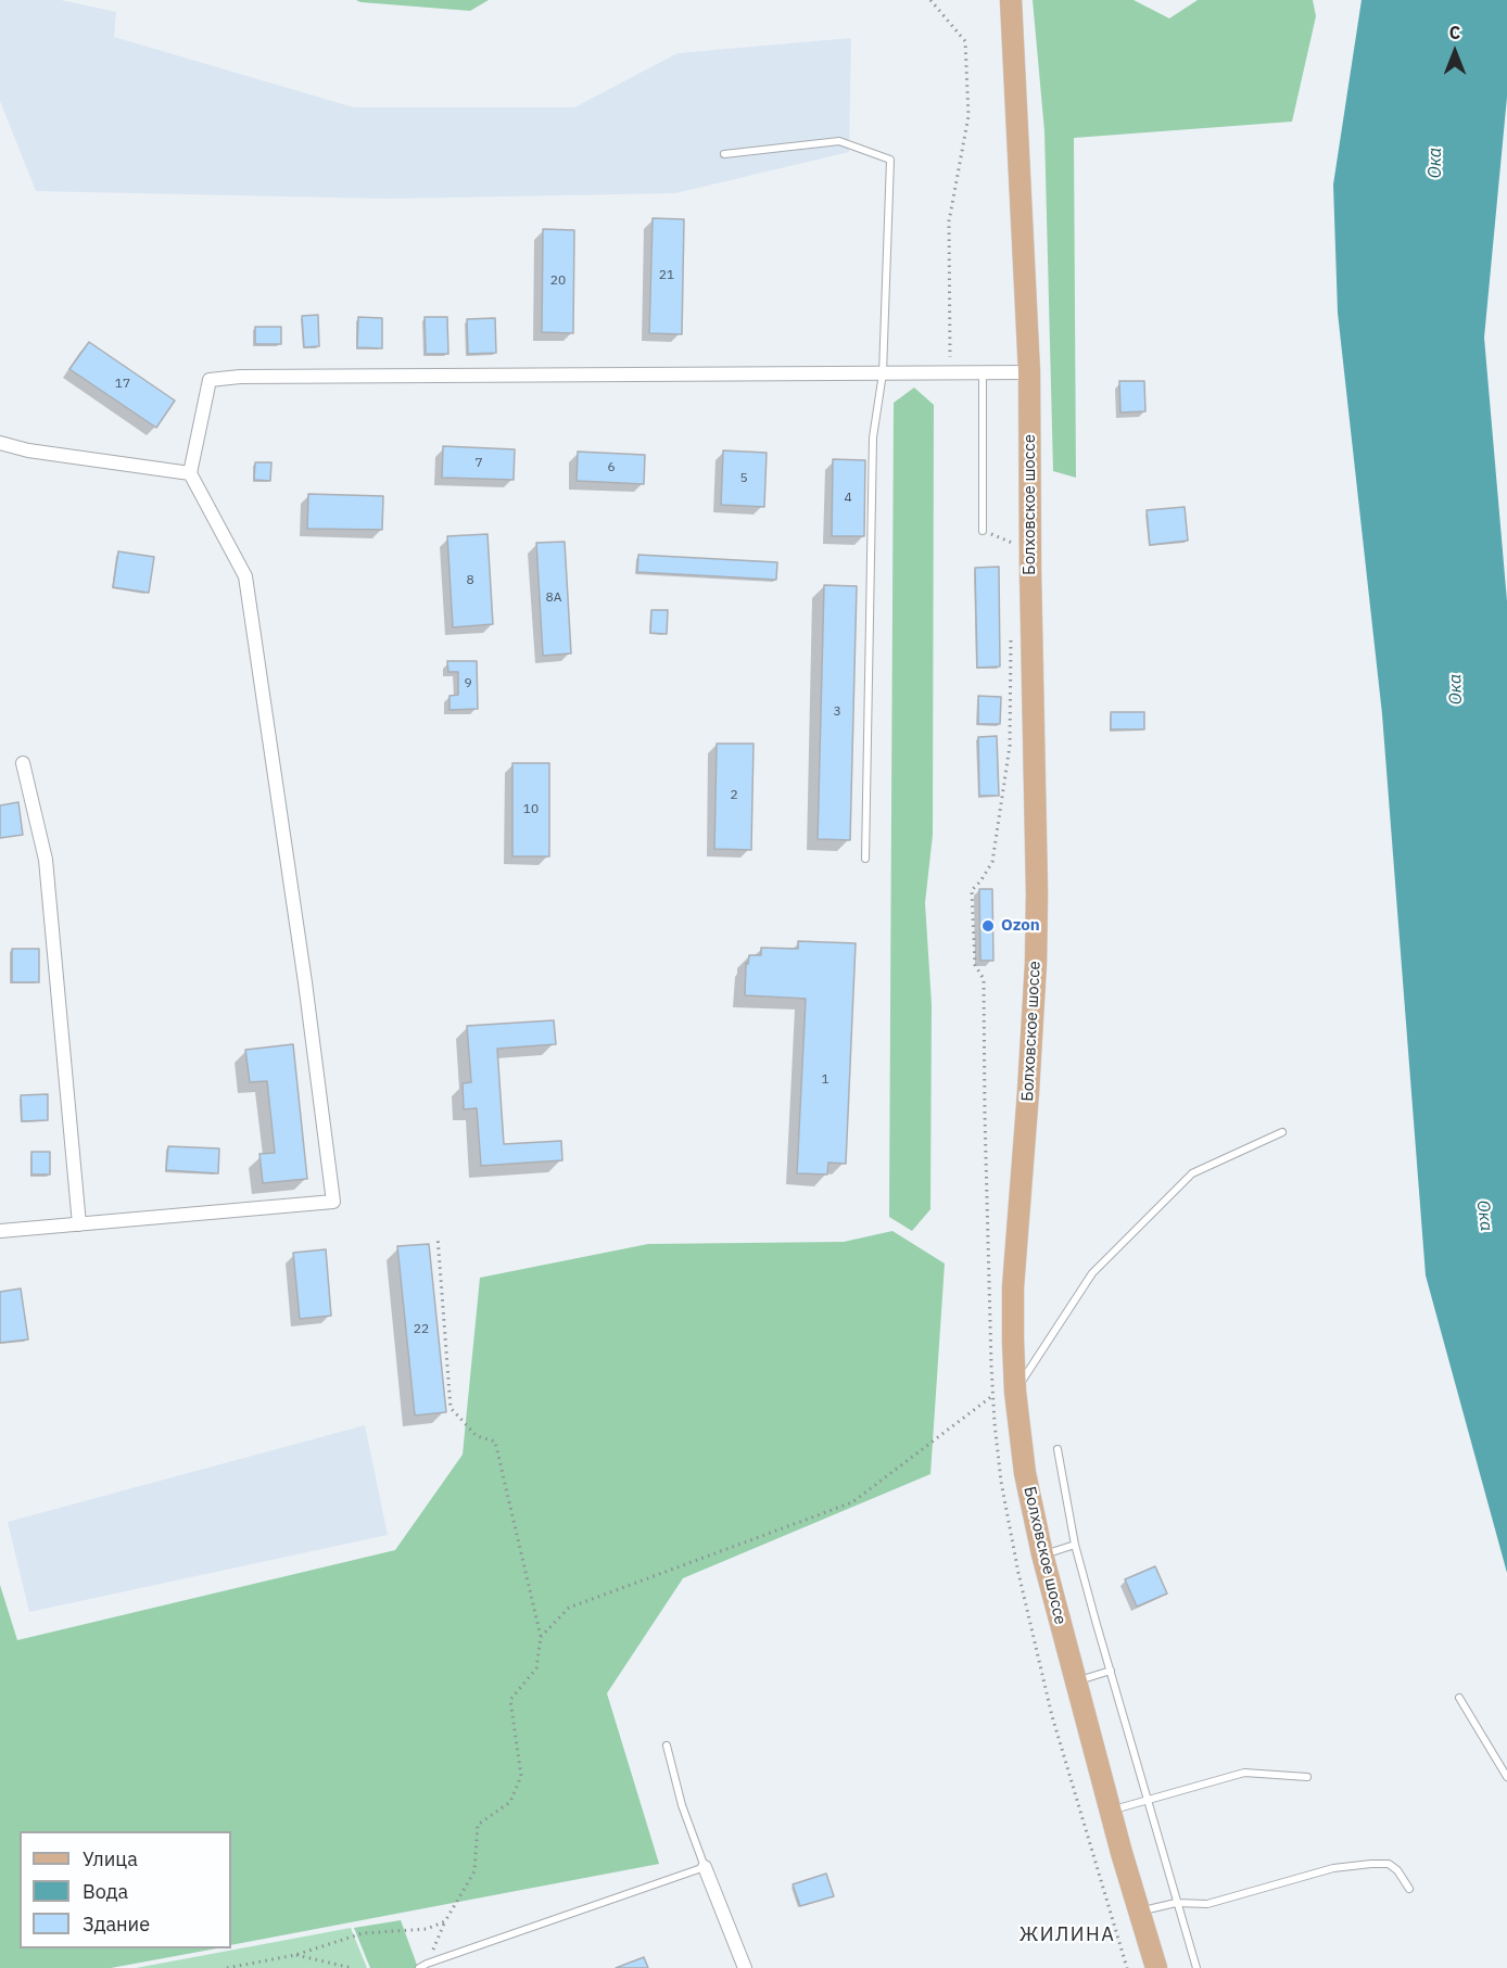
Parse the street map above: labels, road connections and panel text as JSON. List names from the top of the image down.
{
  "streets": {
    "main road": ["Болховское шоссе"]
  },
  "districts": ["ЖИЛИНА"],
  "water": ["Ока"],
  "places": ["Ozon"],
  "house_numbers": [
    "21",
    "20",
    "17",
    "7",
    "6",
    "5",
    "4",
    "8",
    "8А",
    "9",
    "3",
    "2",
    "10",
    "1",
    "22"
  ],
  "legend": ["Улица", "Вода", "Здание"],
  "north": "top"
}
